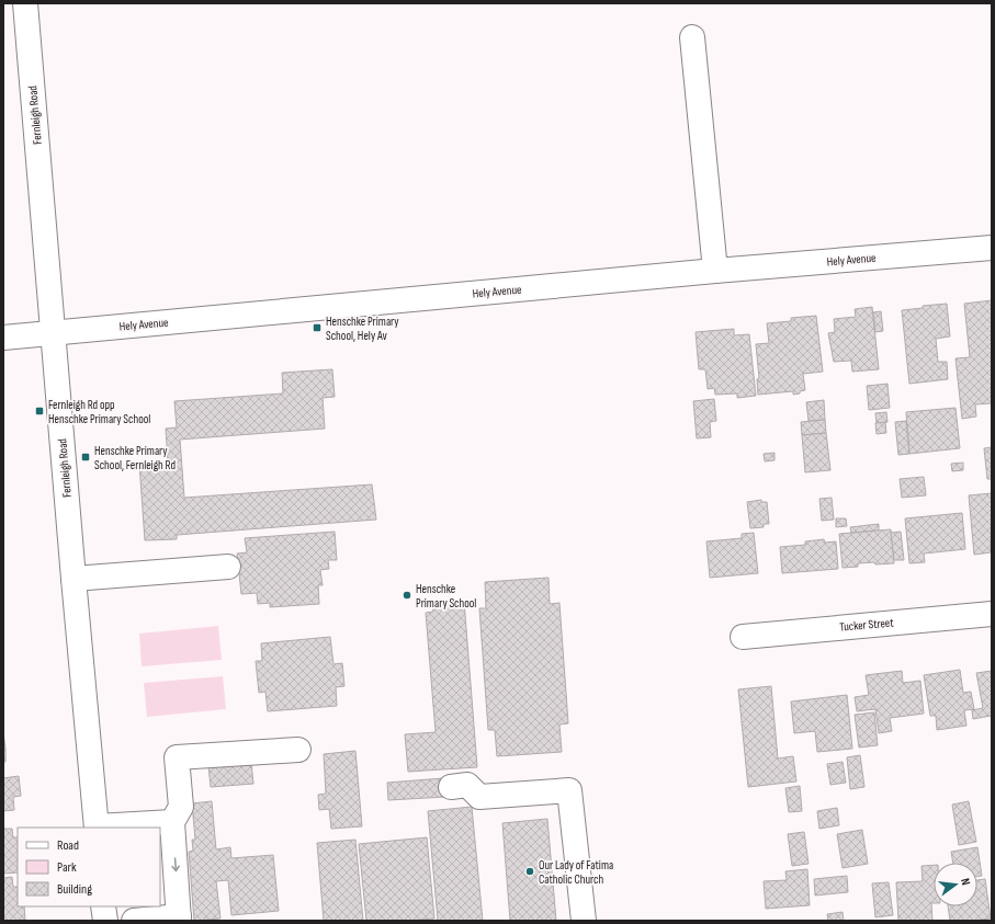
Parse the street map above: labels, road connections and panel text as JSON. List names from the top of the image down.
{
  "streets": {
    "street": ["Fernleigh Road", "Hely Avenue", "Tucker Street"]
  },
  "crossings": [
    ["Fernleigh Road", "Hely Avenue"]
  ],
  "places": {
    "transit": ["Henschke Primary School, Hely Av", "Fernleigh Rd opp Henschke Primary School", "Henschke Primary School, Fernleigh Rd"],
    "other": ["Henschke Primary School", "Our Lady of Fatima Catholic Church"]
  },
  "legend": ["Road", "Park", "Building"],
  "north": "right"
}
